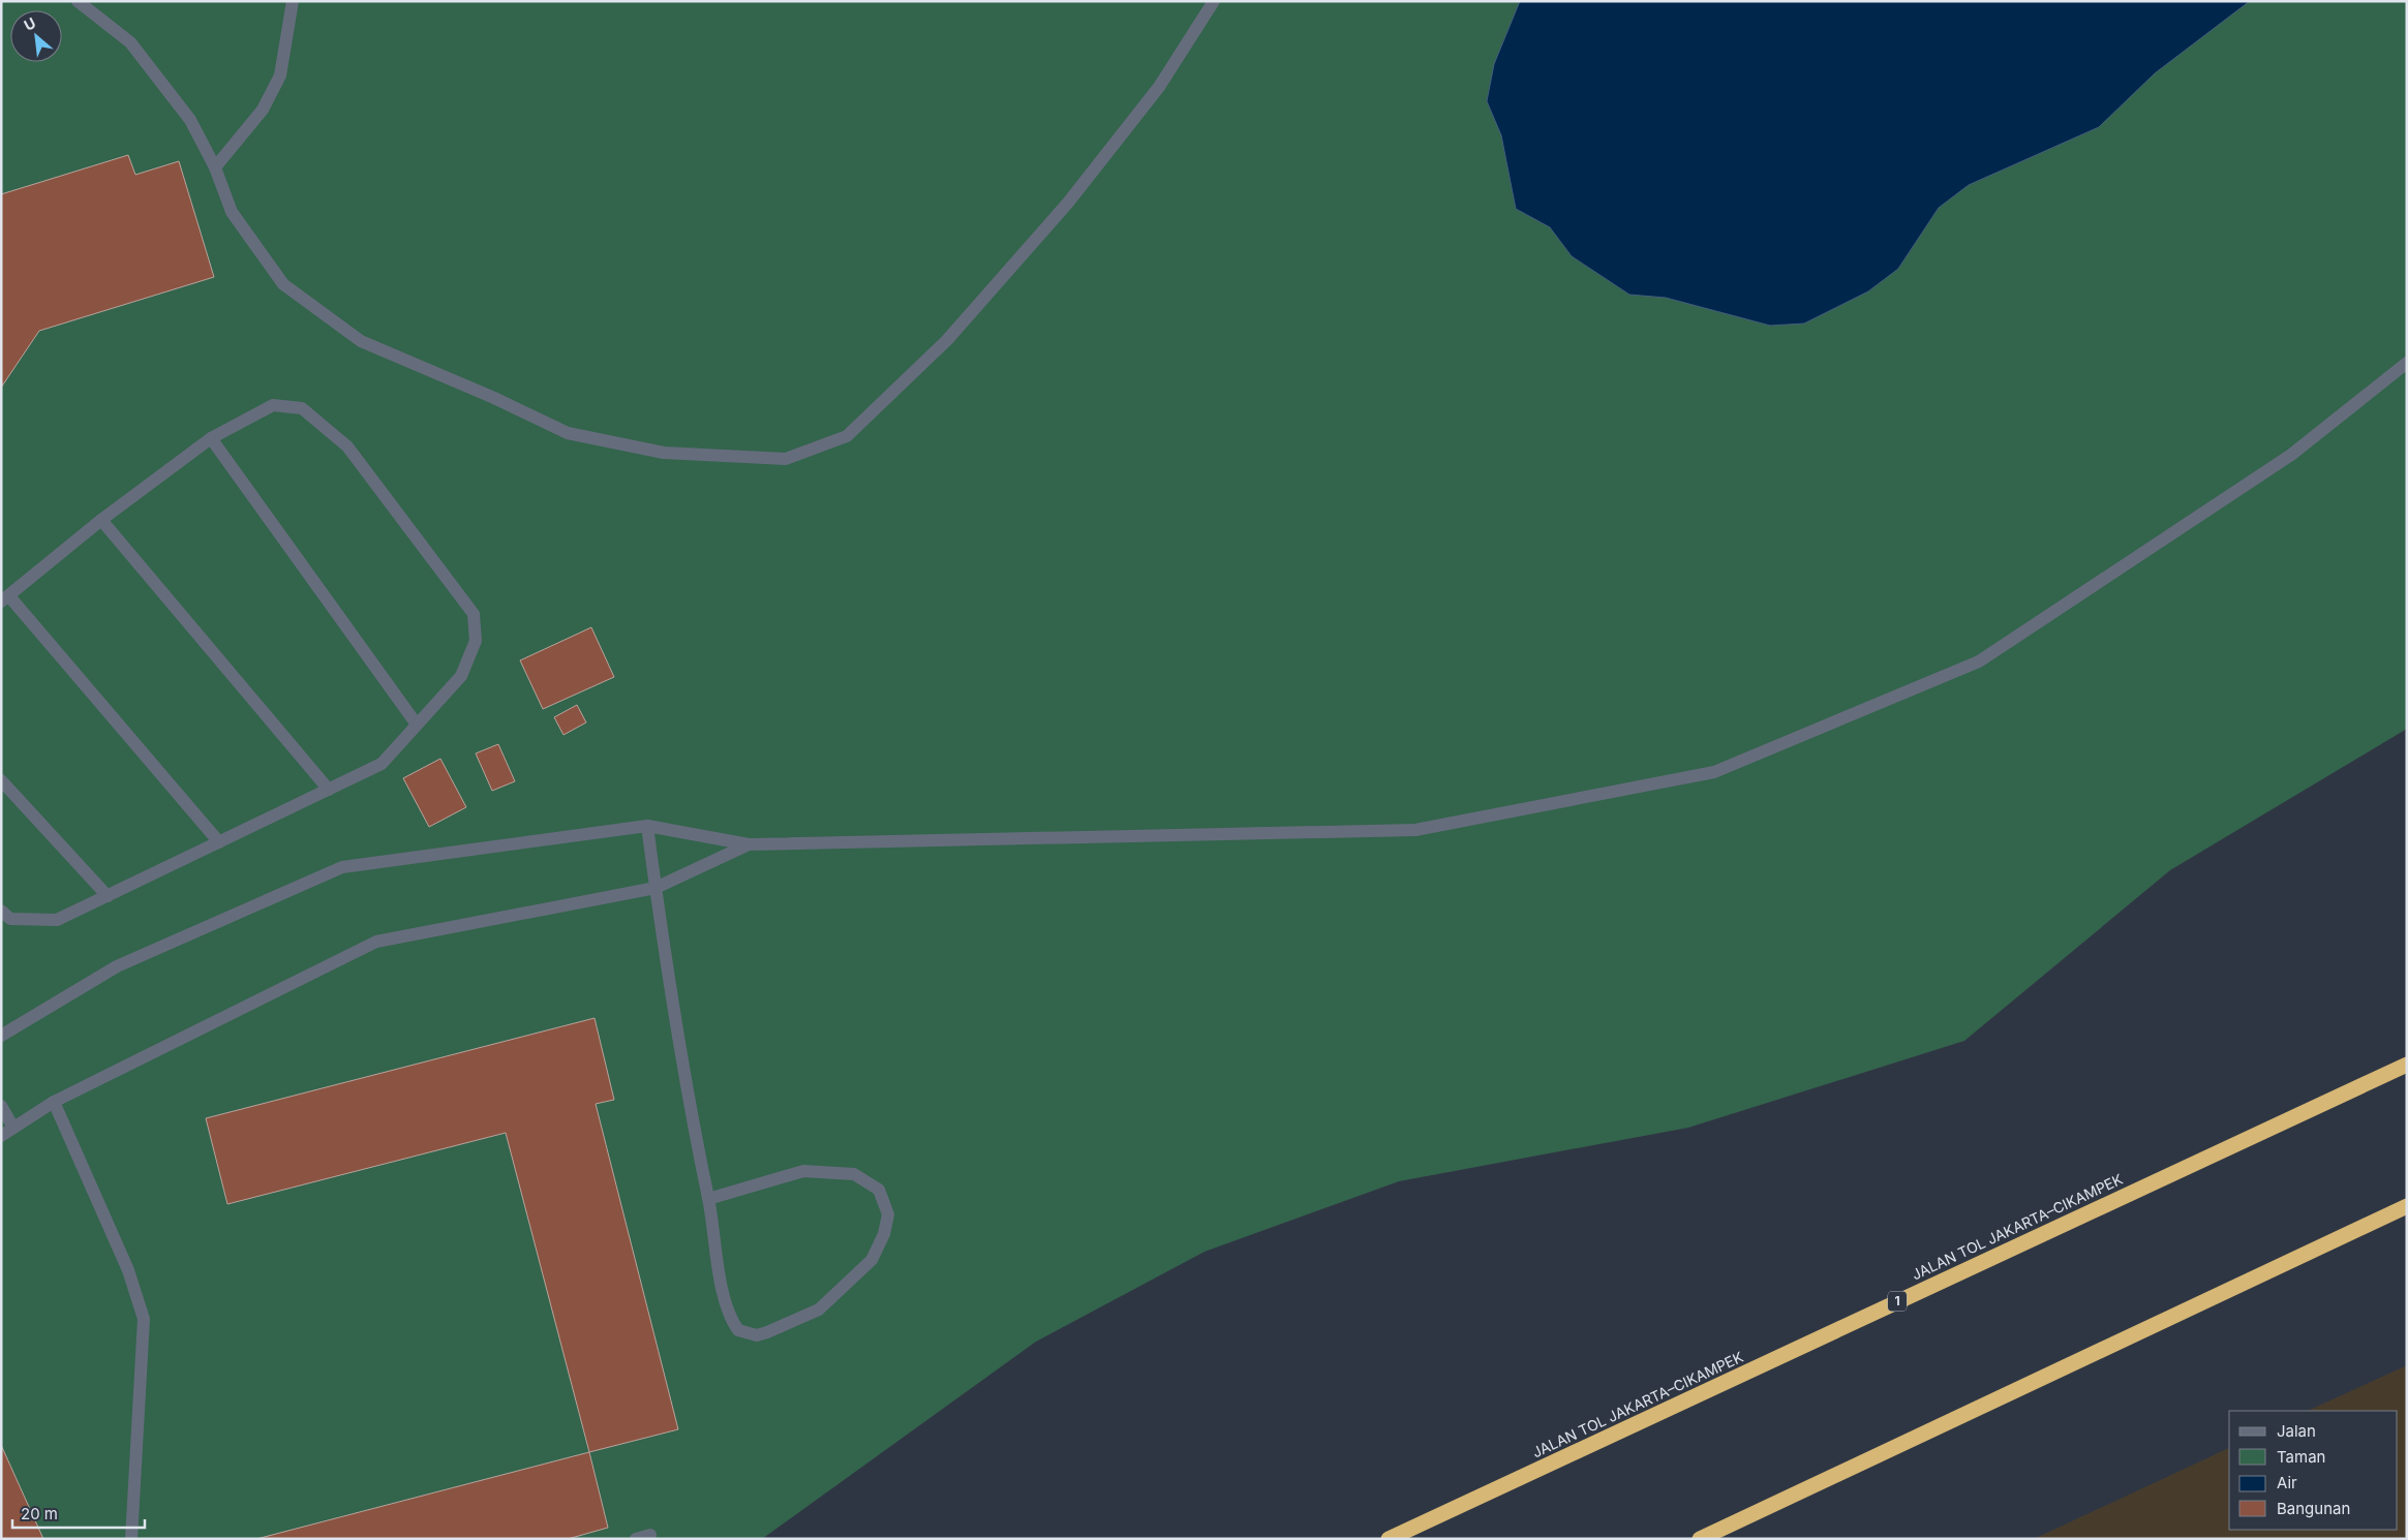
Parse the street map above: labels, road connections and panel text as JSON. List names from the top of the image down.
{
  "streets": {
    "highway": ["JALAN TOL JAKARTA–CIKAMPEK", "1"]
  },
  "legend": [
    "Jalan",
    "Taman",
    "Air",
    "Bangunan"
  ],
  "scale_bar": "20 m",
  "north": "top left"
}
